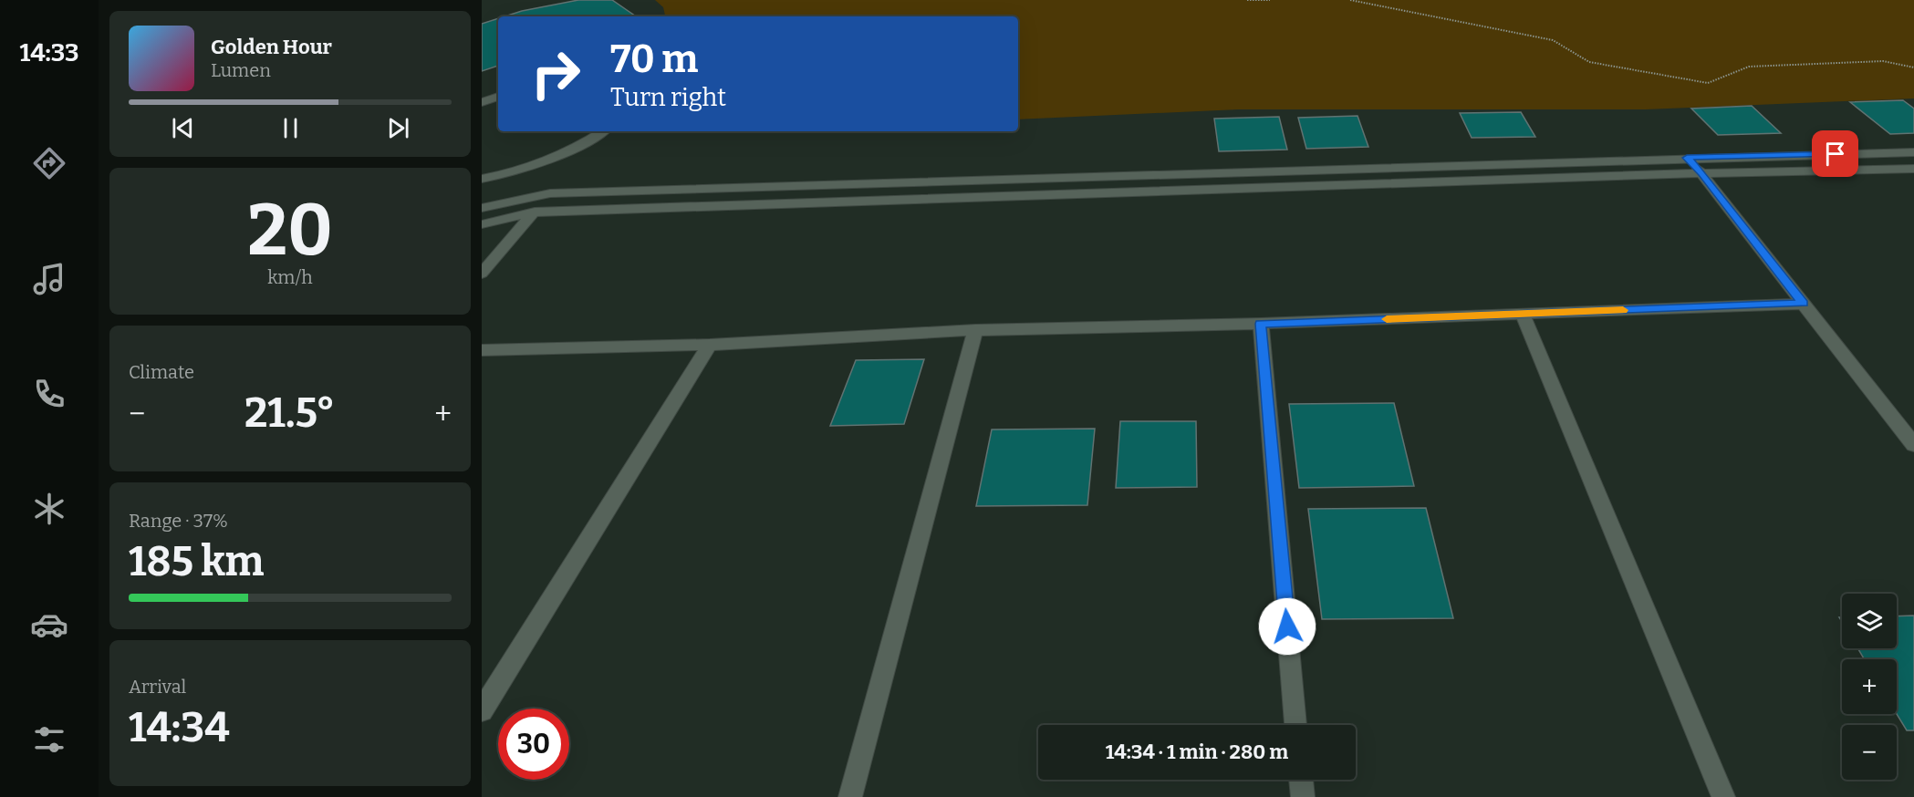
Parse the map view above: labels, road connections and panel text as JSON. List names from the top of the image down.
{
  "page": {
    "tabs": "14:33",
    "turn": ["70 m", "Turn right"],
    "song": ["Golden Hour", "Lumen"],
    "tile": [
      ["20", "km/h"],
      "Climate",
      ["Range · 37%", "185 km"],
      ["Arrival", "14:34"]
    ],
    "heat": ["−", "21.5°", "+"],
    "map_buttons": ["+", "−"],
    "limit": "30",
    "trip": "14:34 · 1 min · 280 m"
  }
}
